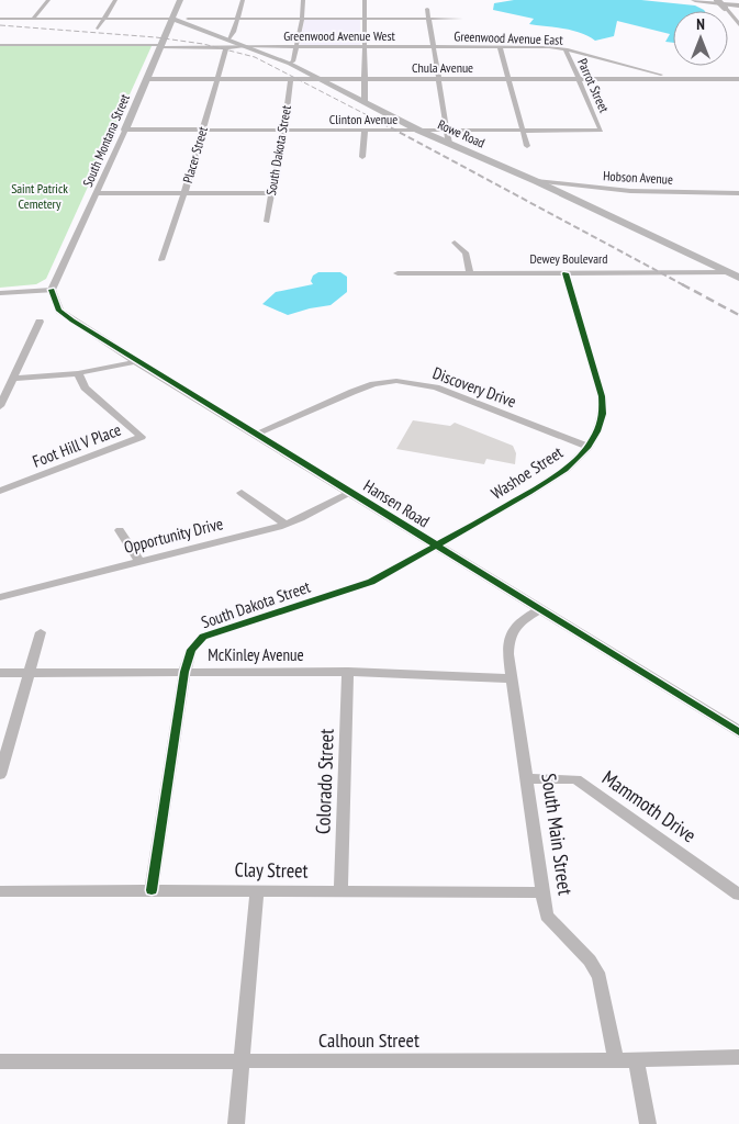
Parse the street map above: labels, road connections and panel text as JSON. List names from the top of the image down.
{
  "streets": {
    "main road": ["Rowe Road", "South Montana Street"],
    "street": [
      "Greenwood Avenue West",
      "Greenwood Avenue East",
      "Chula Avenue",
      "Parrot Street",
      "Clinton Avenue",
      "South Dakota Street",
      "Placer Street",
      "Hobson Avenue",
      "Dewey Boulevard",
      "Discovery Drive",
      "Foot Hill V Place",
      "Washoe Street",
      "Hansen Road",
      "Opportunity Drive",
      "McKinley Avenue",
      "Colorado Street",
      "Mammoth Drive",
      "South Main Street",
      "Clay Street",
      "Calhoun Street"
    ]
  },
  "crossings": [
    ["Greenwood Avenue West", "Greenwood Avenue East"],
    ["Greenwood Avenue West", "Rowe Road"],
    ["Greenwood Avenue West", "South Montana Street"],
    ["Greenwood Avenue West", "Placer Street"],
    ["Greenwood Avenue East", "Chula Avenue"],
    ["Greenwood Avenue East", "Parrot Street"],
    ["Chula Avenue", "Parrot Street"],
    ["Chula Avenue", "Rowe Road"],
    ["Chula Avenue", "South Montana Street"],
    ["Chula Avenue", "South Dakota Street"],
    ["Chula Avenue", "Placer Street"],
    ["Parrot Street", "Clinton Avenue"],
    ["Clinton Avenue", "Rowe Road"],
    ["Clinton Avenue", "South Montana Street"],
    ["Clinton Avenue", "South Dakota Street"],
    ["Clinton Avenue", "Placer Street"],
    ["Rowe Road", "South Montana Street"],
    ["Rowe Road", "Hobson Avenue"],
    ["Rowe Road", "Dewey Boulevard"],
    ["South Montana Street", "Hansen Road"],
    ["South Dakota Street", "Washoe Street"],
    ["South Dakota Street", "Hansen Road"],
    ["South Dakota Street", "McKinley Avenue"],
    ["South Dakota Street", "Clay Street"],
    ["Dewey Boulevard", "Washoe Street"],
    ["Discovery Drive", "Washoe Street"],
    ["Discovery Drive", "Hansen Road"],
    ["Washoe Street", "Hansen Road"],
    ["Hansen Road", "Opportunity Drive"],
    ["Hansen Road", "South Main Street"],
    ["McKinley Avenue", "Colorado Street"],
    ["McKinley Avenue", "South Main Street"],
    ["Colorado Street", "Clay Street"],
    ["Mammoth Drive", "South Main Street"],
    ["South Main Street", "Clay Street"],
    ["South Main Street", "Calhoun Street"]
  ],
  "parks": ["Saint Patrick Cemetery"],
  "north": "top"
}
